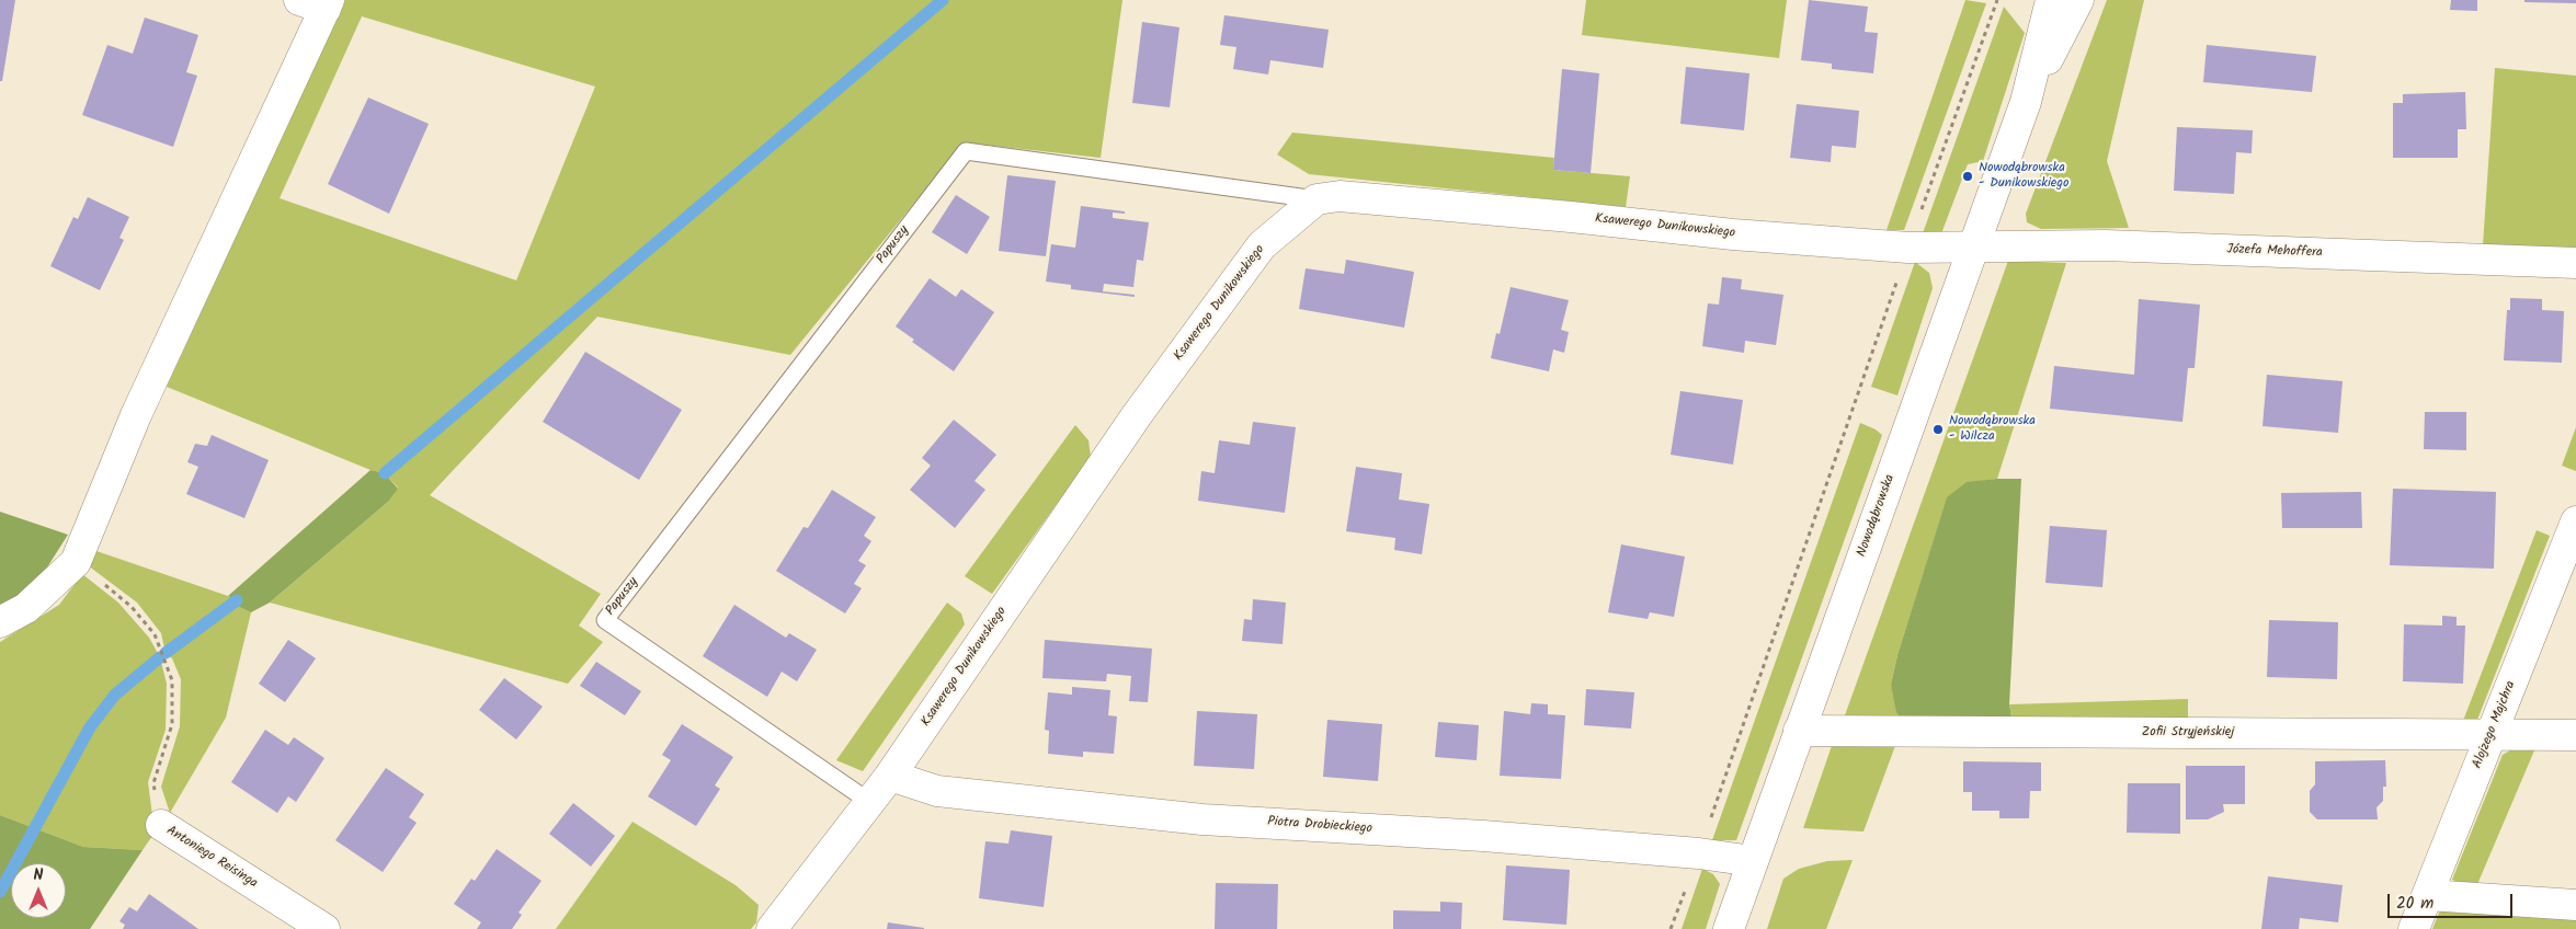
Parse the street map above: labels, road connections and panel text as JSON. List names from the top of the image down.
{
  "streets": {
    "street": [
      "Ksawerego Dunikowskiego",
      "Józefa Mehoffera",
      "Nowodąbrowska",
      "Alojzego Majchra",
      "Zofii Stryjeńskiej",
      "Piotra Drobieckiego",
      "Antoniego Reisinga"
    ],
    "lane": ["Papuszy"]
  },
  "crossings": [
    ["Ksawerego Dunikowskiego", "Papuszy"],
    ["Ksawerego Dunikowskiego", "Józefa Mehoffera"],
    ["Ksawerego Dunikowskiego", "Nowodąbrowska"],
    ["Ksawerego Dunikowskiego", "Piotra Drobieckiego"],
    ["Józefa Mehoffera", "Nowodąbrowska"],
    ["Nowodąbrowska", "Zofii Stryjeńskiej"],
    ["Nowodąbrowska", "Piotra Drobieckiego"],
    ["Alojzego Majchra", "Zofii Stryjeńskiej"]
  ],
  "places": ["Nowodąbrowska - Dunikowskiego", "Nowodąbrowska - Wilcza"],
  "scale_bar": "20 m",
  "north": "top"
}
